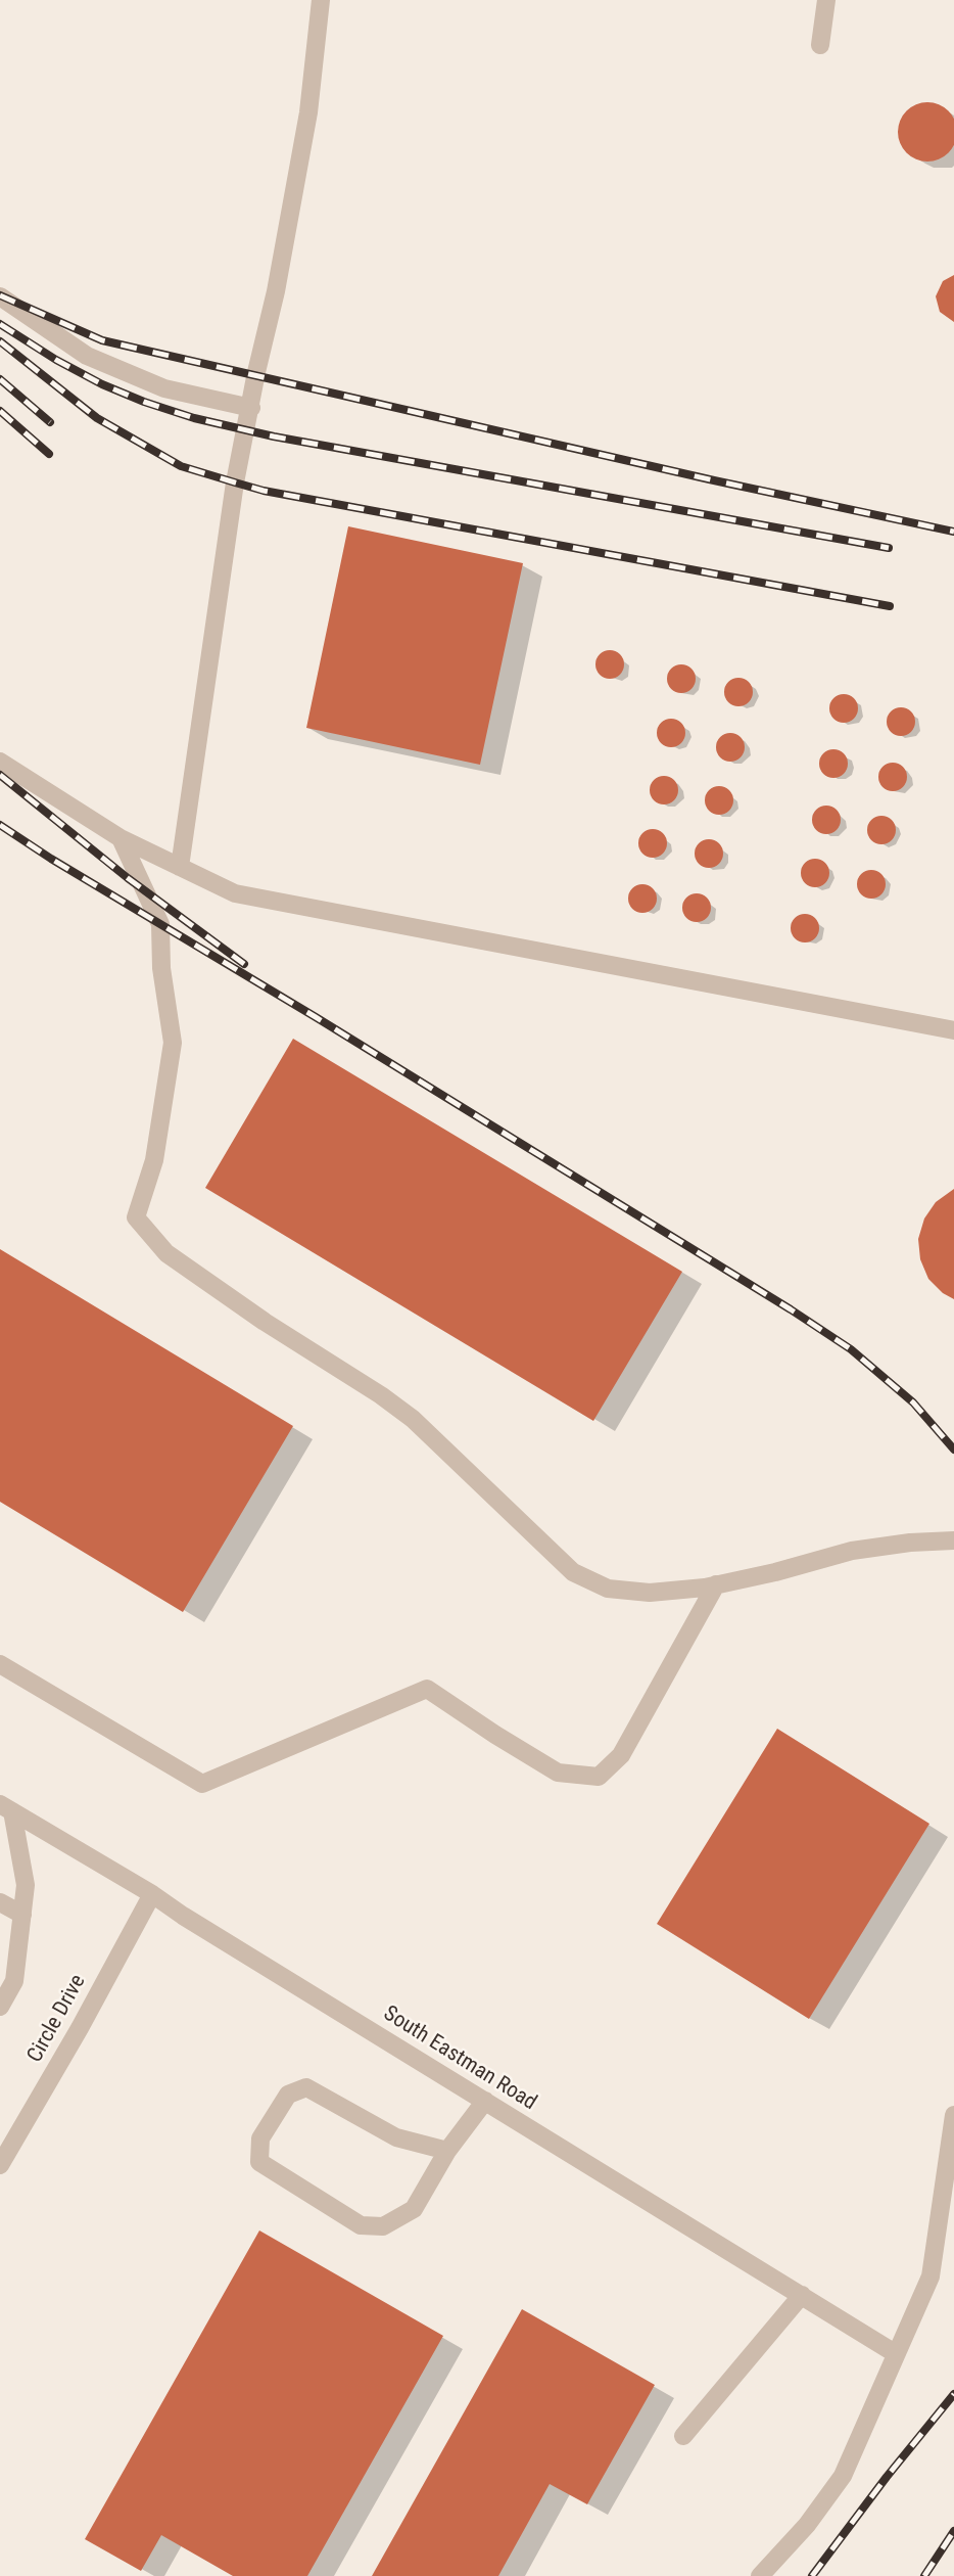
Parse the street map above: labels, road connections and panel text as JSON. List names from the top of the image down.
{
  "streets": {
    "lane": ["Circle Drive", "South Eastman Road"]
  },
  "crossings": [
    ["Circle Drive", "South Eastman Road"]
  ]
}
